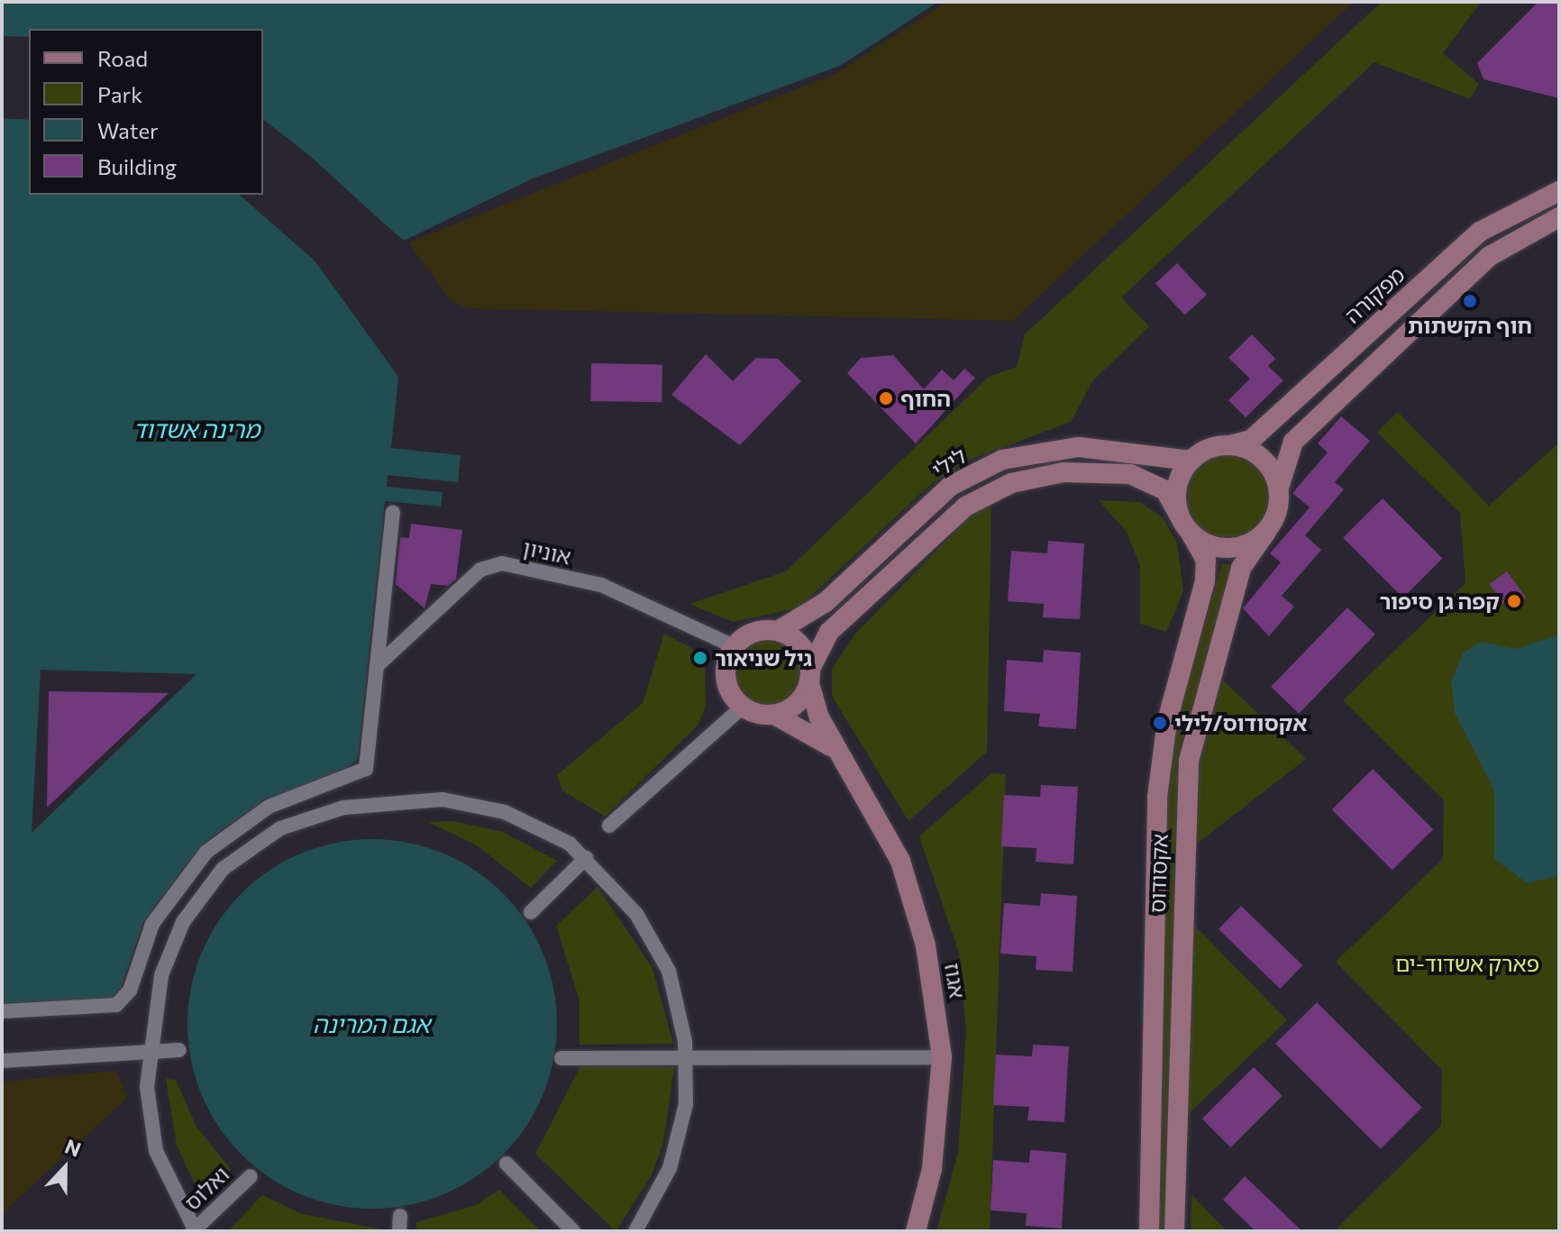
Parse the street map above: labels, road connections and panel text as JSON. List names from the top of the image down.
{
  "streets": {
    "street": [
      "מפקורה",
      "לילי",
      "אוניון",
      "אקסודוס",
      "אגוז",
      "ואלוס"
    ]
  },
  "crossings": [
    ["מפקורה", "לילי"],
    ["מפקורה", "אקסודוס"],
    ["לילי", "אוניון"],
    ["לילי", "אקסודוס"],
    ["לילי", "אגוז"],
    ["אוניון", "אגוז"]
  ],
  "water": ["מרינה אשדוד", "אגם המרינה"],
  "parks": ["פארק אשדוד-ים"],
  "places": [
    "חוף הקשתות",
    "החוף",
    "קפה גן סיפור",
    "גיל שניאור",
    "אקסודוס/לילי"
  ],
  "legend": [
    "Road",
    "Park",
    "Water",
    "Building"
  ],
  "north": "top"
}
